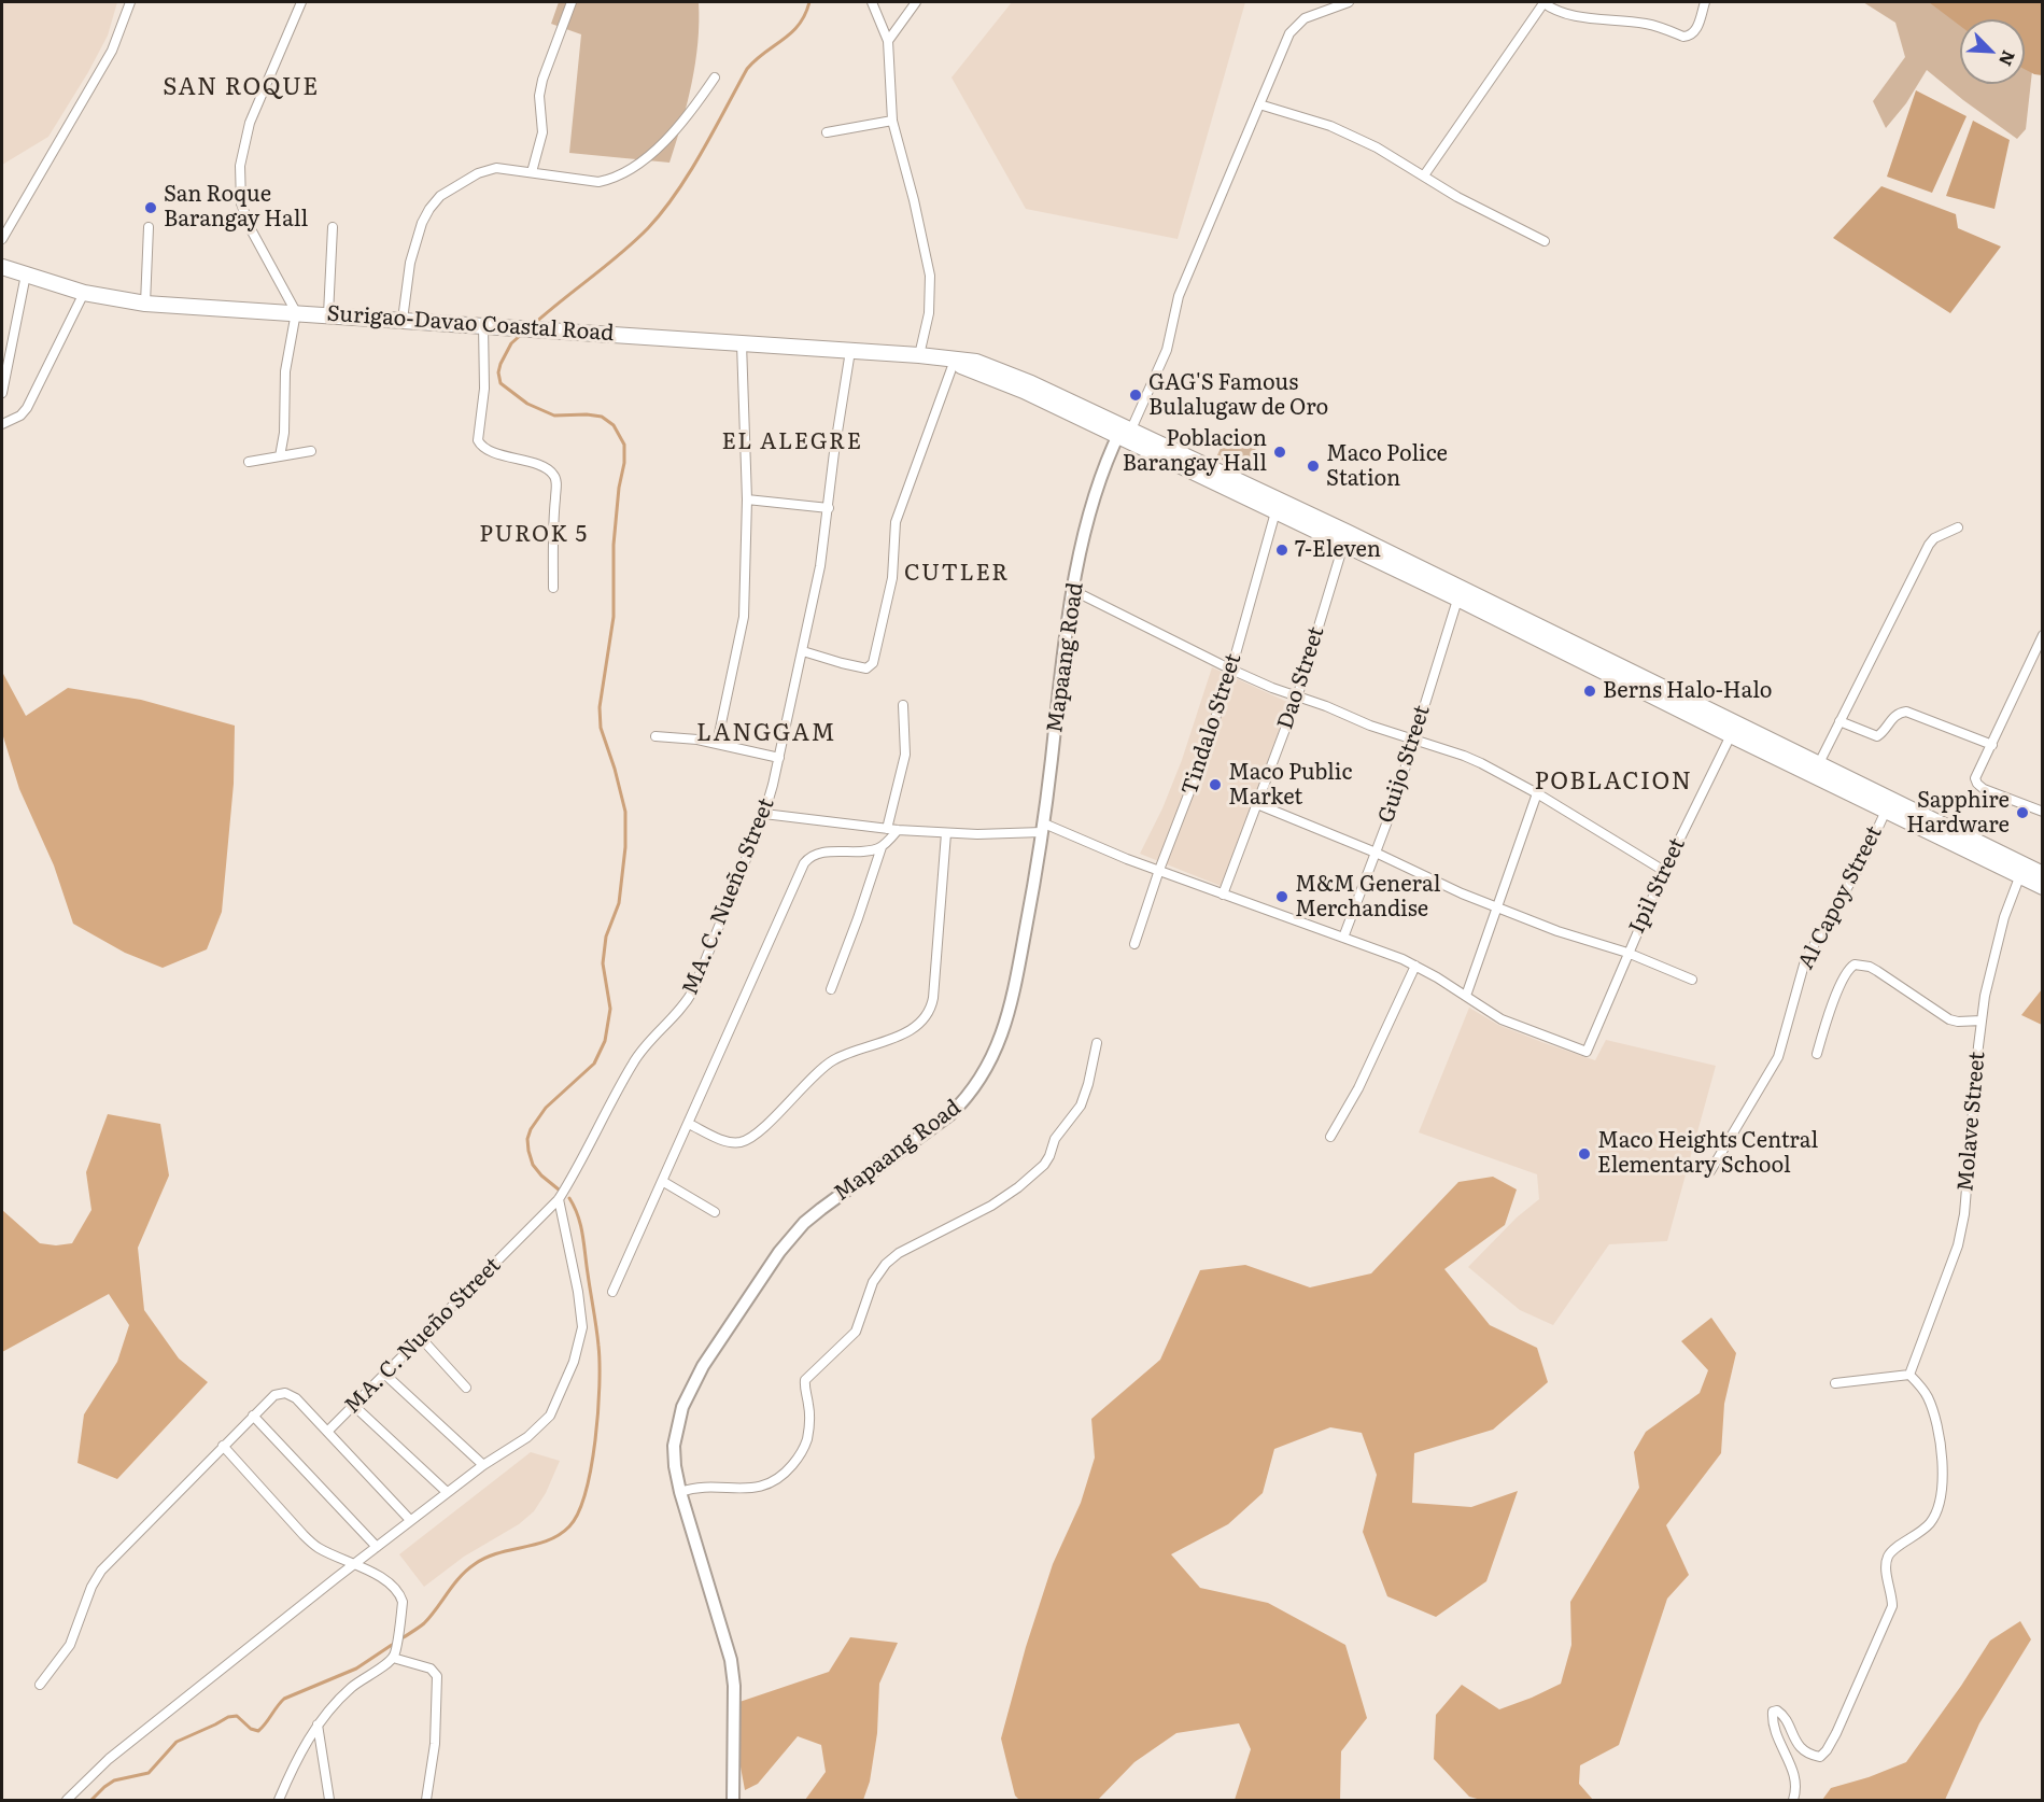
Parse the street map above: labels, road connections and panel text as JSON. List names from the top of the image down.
{
  "streets": {
    "highway": ["Surigao-Davao Coastal Road"],
    "street": [
      "Mapaang Road",
      "Dao Street",
      "Tindalo Street",
      "Guijo Street",
      "Ipil Street",
      "MA. C. Nueño Street",
      "Al Capoy Street",
      "Molave Street"
    ]
  },
  "crossings": [
    ["Surigao-Davao Coastal Road", "Mapaang Road"],
    ["Surigao-Davao Coastal Road", "Dao Street"],
    ["Surigao-Davao Coastal Road", "Tindalo Street"],
    ["Surigao-Davao Coastal Road", "Guijo Street"],
    ["Surigao-Davao Coastal Road", "Ipil Street"],
    ["Surigao-Davao Coastal Road", "MA. C. Nueño Street"],
    ["Surigao-Davao Coastal Road", "Al Capoy Street"],
    ["Surigao-Davao Coastal Road", "Molave Street"]
  ],
  "districts": [
    "SAN ROQUE",
    "EL ALEGRE",
    "PUROK 5",
    "CUTLER",
    "LANGGAM",
    "POBLACION"
  ],
  "places": [
    "San Roque Barangay Hall",
    "GAG'S Famous Bulalugaw de Oro",
    "Poblacion Barangay Hall",
    "Maco Police Station",
    "7-Eleven",
    "Berns Halo-Halo",
    "Maco Public Market",
    "Sapphire Hardware",
    "M&M General Merchandise",
    "Maco Heights Central Elementary School"
  ],
  "north": "bottom right"
}
